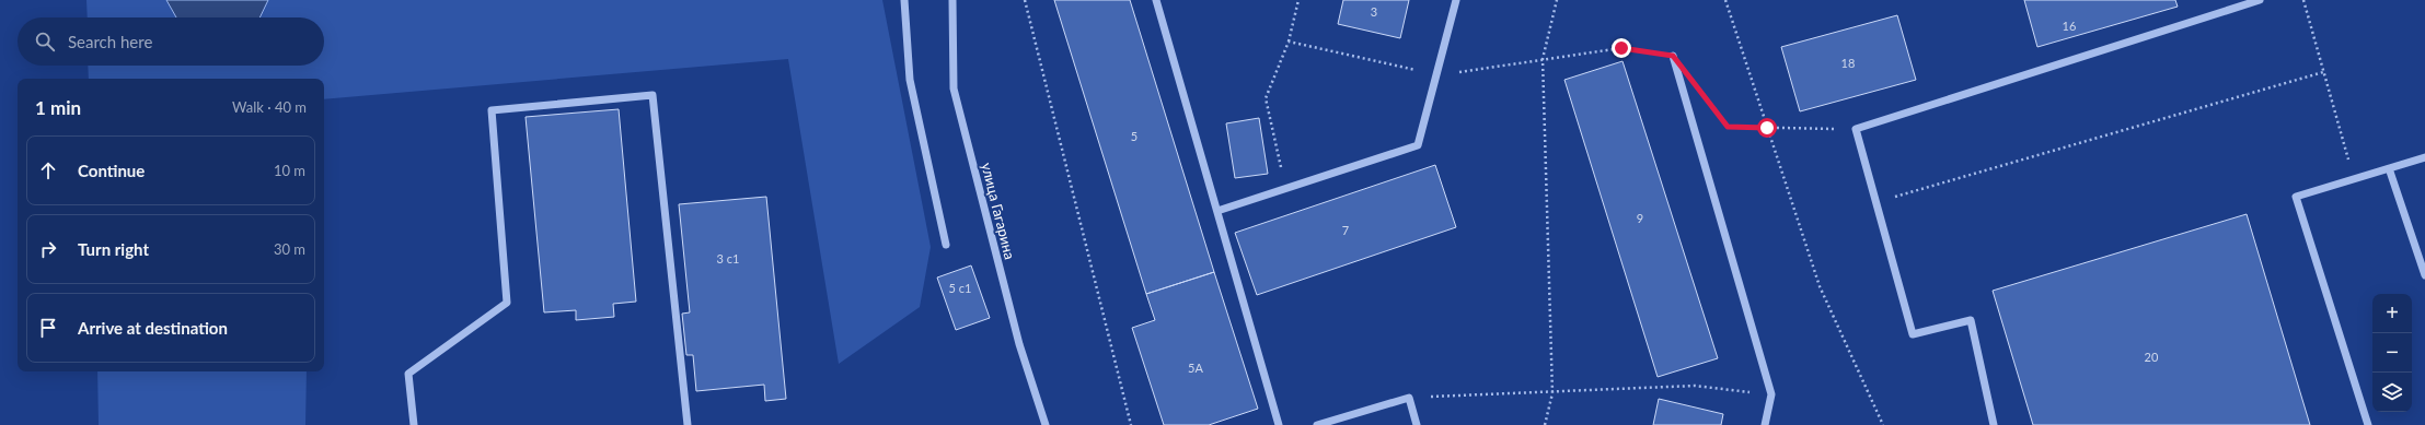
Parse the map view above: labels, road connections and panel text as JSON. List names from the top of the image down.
{
  "streets": {
    "street": ["улица Гагарина"]
  },
  "house_numbers": [
    "3",
    "16",
    "18",
    "5",
    "9",
    "7",
    "3 с1",
    "5 с1",
    "20",
    "5А"
  ],
  "page": {
    "search": "Search here",
    "heading": ["1 min", "Walk · 40 m"],
    "list": [
      ["Continue", "10 m"],
      ["Turn right", "30 m"],
      "Arrive at destination"
    ],
    "map_buttons": ["+", "−"]
  }
}
